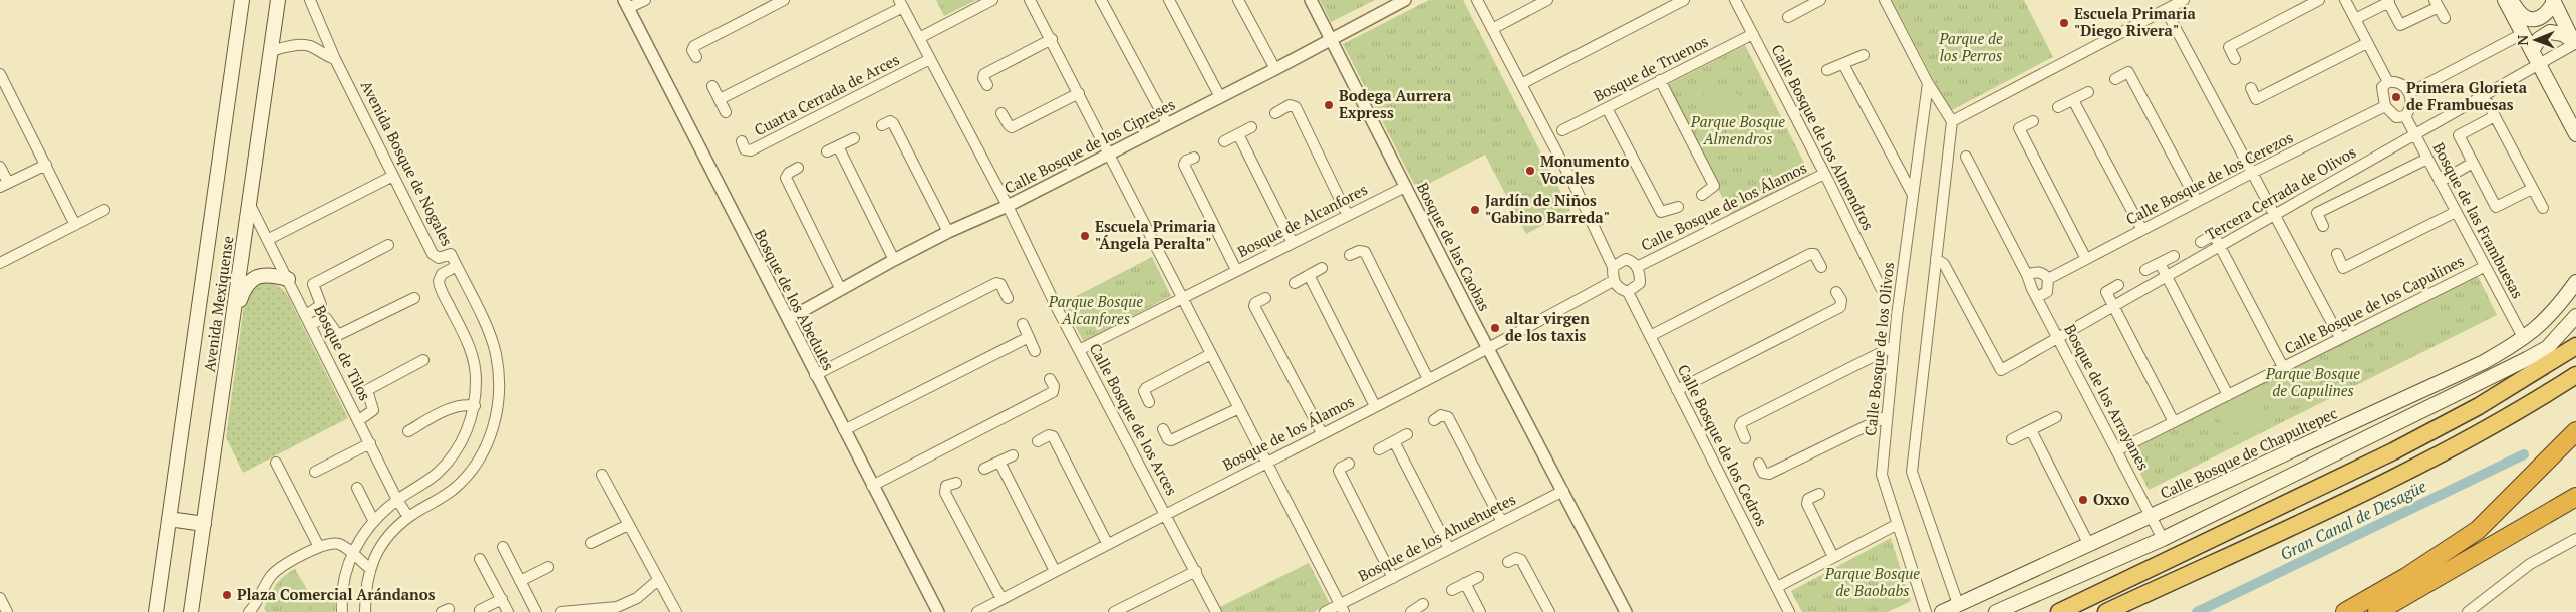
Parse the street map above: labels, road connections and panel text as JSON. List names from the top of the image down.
{
  "streets": {
    "main road": ["Avenida Mexiquense", "Calle Bosque de Chapultepec"],
    "street": [
      "Bosque de Truenos",
      "Cuarta Cerrada de Arces",
      "Calle Bosque de los Almendros",
      "Calle Bosque de los Cipreses",
      "Avenida Bosque de Nogales",
      "Calle Bosque de los Cerezos",
      "Tercera Cerrada de Olivos",
      "Calle Bosque de los Álamos",
      "Bosque de Alcanfores",
      "Bosque de las Frambuesas",
      "Bosque de las Caobas",
      "Bosque de los Abedules",
      "Calle Bosque de los Capulines",
      "Calle Bosque de los Olivos",
      "Bosque de Tilos",
      "Bosque de los Arrayanes",
      "Calle Bosque de los Arces",
      "Bosque de los Álamos",
      "Calle Bosque de los Cedros",
      "Bosque de los Ahuehuetes"
    ]
  },
  "crossings": [
    ["Bosque de Truenos", "Calle Bosque de los Almendros"],
    ["Cuarta Cerrada de Arces", "Calle Bosque de los Arces"],
    ["Calle Bosque de los Almendros", "Calle Bosque de los Álamos"],
    ["Calle Bosque de los Cipreses", "Bosque de las Caobas"],
    ["Calle Bosque de los Cipreses", "Bosque de los Abedules"],
    ["Calle Bosque de los Cipreses", "Calle Bosque de los Arces"],
    ["Calle Bosque de los Cerezos", "Bosque de las Frambuesas"],
    ["Calle Bosque de los Álamos", "Bosque de los Álamos"],
    ["Calle Bosque de los Álamos", "Calle Bosque de los Cedros"],
    ["Bosque de Alcanfores", "Bosque de las Caobas"],
    ["Bosque de Alcanfores", "Calle Bosque de los Arces"],
    ["Bosque de las Frambuesas", "Calle Bosque de los Capulines"],
    ["Bosque de las Frambuesas", "Calle Bosque de Chapultepec"],
    ["Bosque de las Caobas", "Bosque de los Álamos"],
    ["Bosque de las Caobas", "Bosque de los Ahuehuetes"],
    ["Avenida Mexiquense", "Bosque de Tilos"],
    ["Calle Bosque de los Capulines", "Bosque de los Arrayanes"],
    ["Bosque de los Arrayanes", "Calle Bosque de Chapultepec"],
    ["Calle Bosque de los Arces", "Bosque de los Álamos"],
    ["Bosque de los Álamos", "Calle Bosque de los Cedros"]
  ],
  "water": ["Gran Canal de Desagüe"],
  "parks": [
    "Parque de los Perros",
    "Parque Bosque Almendros",
    "Parque Bosque Alcanfores",
    "Parque Bosque de Capulines",
    "Parque Bosque de Baobabs"
  ],
  "places": [
    "Escuela Primaria \"Diego Rivera\"",
    "Primera Glorieta de Frambuesas",
    "Bodega Aurrera Express",
    "Monumento Vocales",
    "Jardín de Niños \"Gabino Barreda\"",
    "Escuela Primaria \"Ángela Peralta\"",
    "altar virgen de los taxis",
    "Oxxo",
    "Plaza Comercial Arándanos"
  ],
  "north": "left"
}
